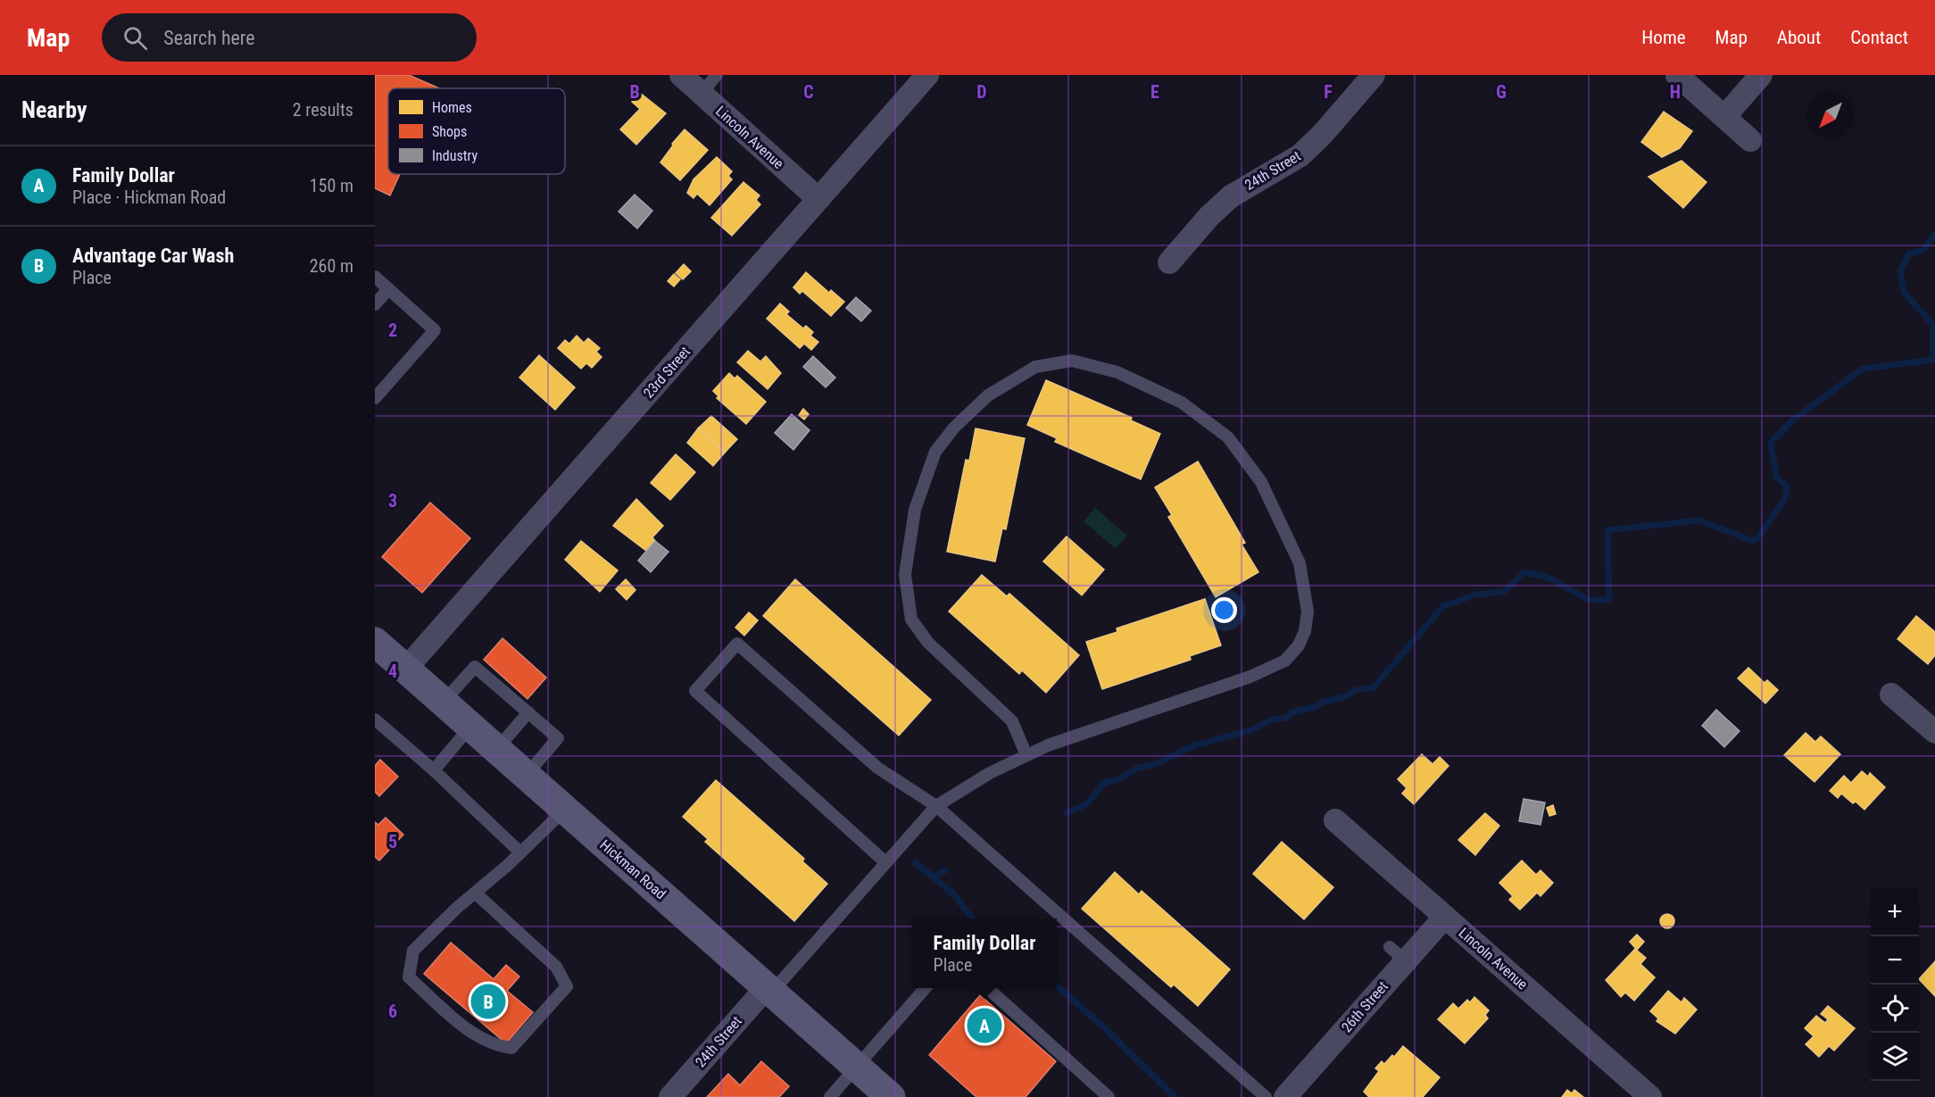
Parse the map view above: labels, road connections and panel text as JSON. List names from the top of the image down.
{
  "streets": {
    "main road": ["Hickman Road"],
    "street": [
      "Lincoln Avenue",
      "24th Street",
      "23rd Street",
      "26th Street"
    ]
  },
  "crossings": [
    ["Lincoln Avenue", "23rd Street"],
    ["Lincoln Avenue", "26th Street"],
    ["24th Street", "Hickman Road"],
    ["23rd Street", "Hickman Road"]
  ],
  "legend": ["Homes", "Shops", "Industry"],
  "north": "bottom left",
  "page": {
    "header": "Map",
    "search": "Search here",
    "nav": [
      "Home",
      "Map",
      "About",
      "Contact"
    ],
    "heading": ["Nearby", "2 results"],
    "list": [
      {
        "mark": "A",
        "name": "Family Dollar",
        "note": "Place · Hickman Road",
        "value": "150 m"
      },
      {
        "mark": "B",
        "name": "Advantage Car Wash",
        "note": "Place",
        "value": "260 m"
      }
    ],
    "map_buttons": ["+", "−"],
    "popup": ["Family Dollar", "Place"],
    "pins": ["B", "A"]
  },
  "grid": {
    "columns": [
      "B",
      "C",
      "D",
      "E",
      "F",
      "G",
      "H"
    ],
    "rows": [
      "2",
      "3",
      "4",
      "5",
      "6"
    ]
  }
}
